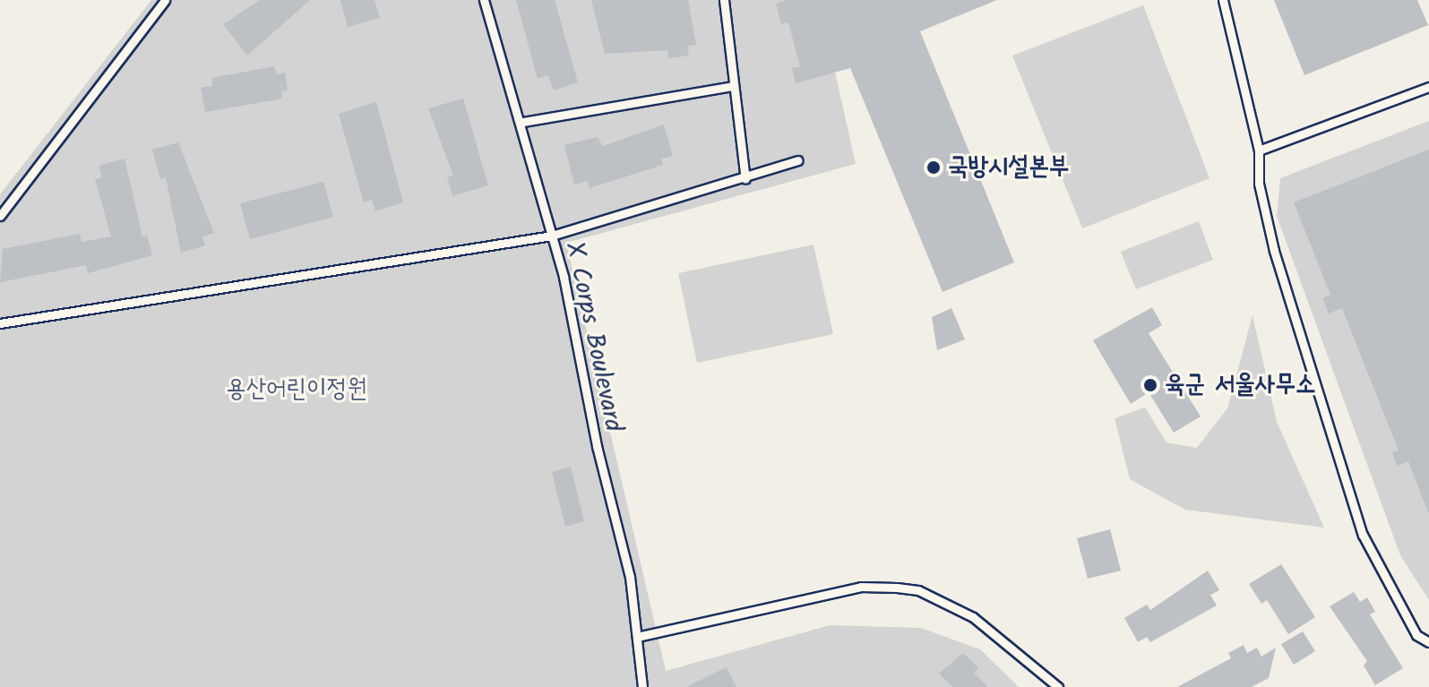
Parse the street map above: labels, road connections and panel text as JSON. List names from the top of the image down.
{
  "streets": {
    "lane": ["X Corps Boulevard"]
  },
  "parks": ["용산어린이정원"],
  "places": ["국방시설본부", "육군 서울사무소"]
}
